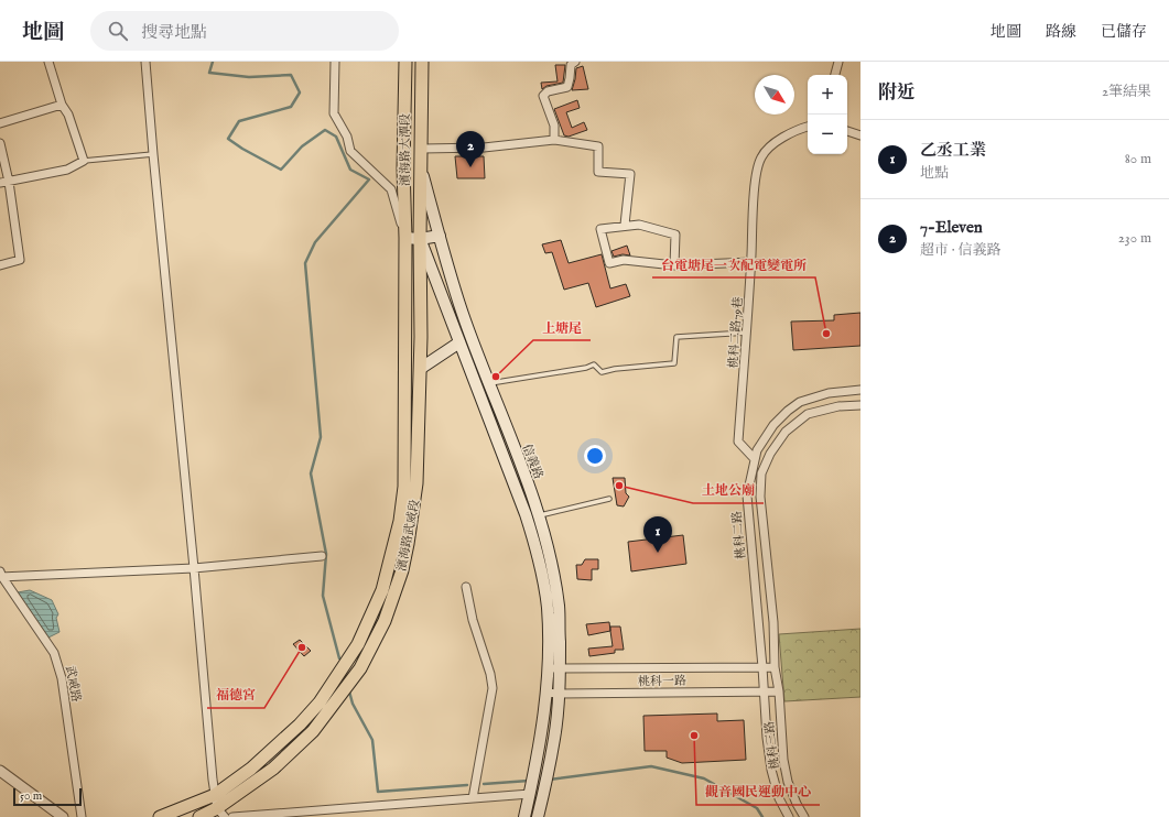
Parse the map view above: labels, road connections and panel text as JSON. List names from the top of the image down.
{
  "streets": {
    "main road": ["濱海路大潭段", "信義路", "濱海路武威段"],
    "street": [
      "桃科二路79巷",
      "桃科二路",
      "桃科一路",
      "武威路",
      "桃科三路"
    ]
  },
  "crossings": [
    ["濱海路大潭段", "信義路"],
    ["濱海路大潭段", "濱海路武威段"],
    ["桃科二路79巷", "桃科二路"],
    ["信義路", "濱海路武威段"],
    ["信義路", "桃科一路"],
    ["桃科二路", "桃科一路"],
    ["桃科二路", "桃科三路"],
    ["桃科一路", "桃科三路"]
  ],
  "places": [
    "台電塘尾一次配電變電所",
    "上塘尾",
    "土地公廟",
    "福德宮",
    "觀音國民運動中心"
  ],
  "scale_bar": "50 m",
  "north": "bottom right",
  "page": {
    "header": "地圖",
    "search": "搜尋地點",
    "nav": ["地圖", "路線", "已儲存"],
    "heading": ["附近", "2筆結果"],
    "map_buttons": ["+", "−"],
    "list": [
      {
        "mark": "1",
        "name": "乙丞工業",
        "note": "地點",
        "value": "80 m"
      },
      {
        "mark": "2",
        "name": "7-Eleven",
        "note": "超市 · 信義路",
        "value": "230 m"
      }
    ],
    "pins": ["2", "1"],
    "scale": "50 m"
  }
}
